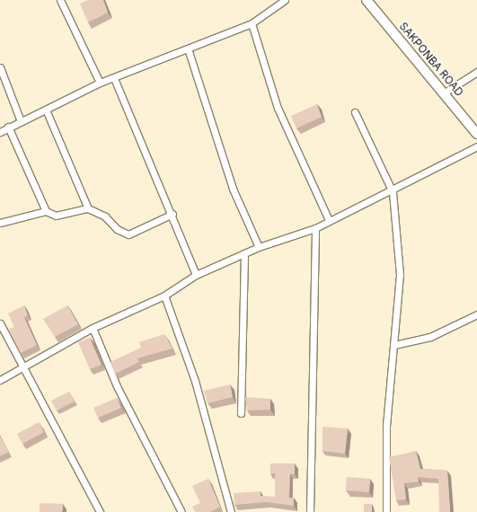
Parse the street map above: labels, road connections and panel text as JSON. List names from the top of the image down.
{
  "streets": {
    "main road": ["SAKPONBA ROAD"]
  }
}
